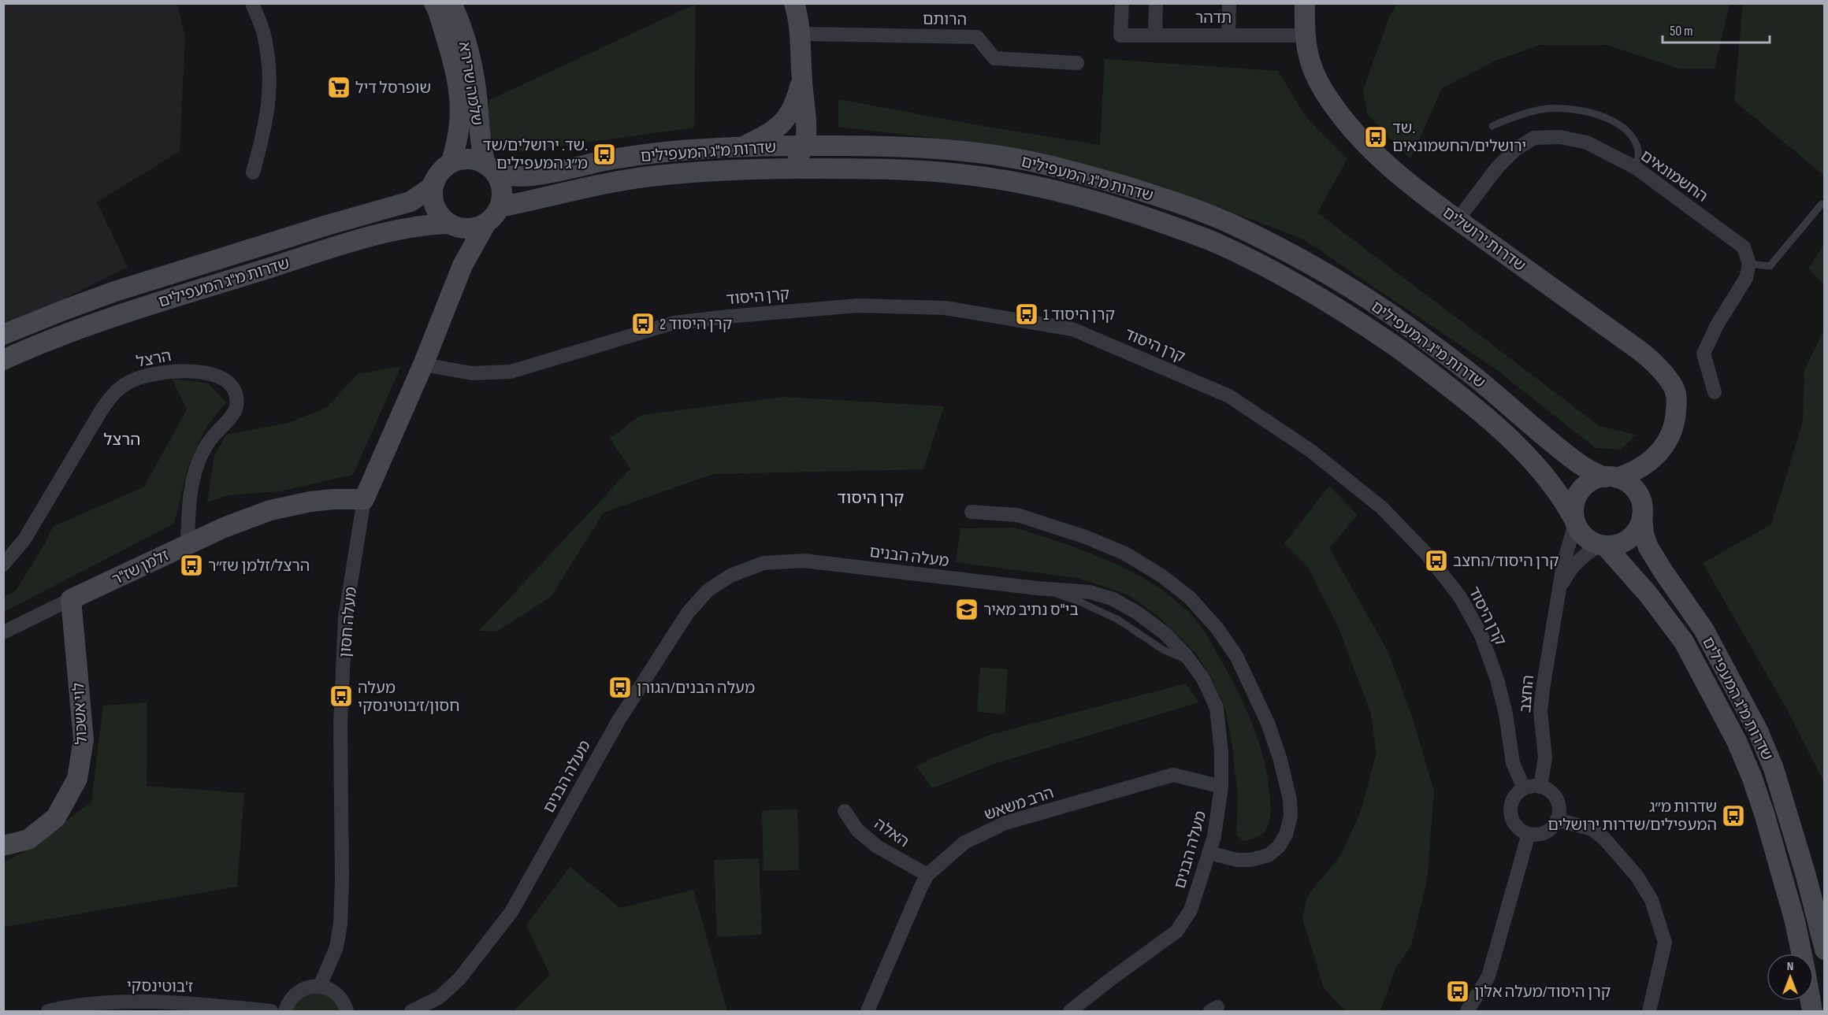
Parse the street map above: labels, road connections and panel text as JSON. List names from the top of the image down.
{
  "streets": {
    "main road": [
      "שלמה שרירא",
      "שדרות מ\"ג המעפילים",
      "שדרות ירושלים",
      "זלמן שז\"ר",
      "מעלה חסון",
      "לוי אשכול"
    ],
    "street": [
      "תדהר",
      "הרותם",
      "החשמונאים",
      "קרן היסוד",
      "הרצל",
      "מעלה הבנים",
      "החצב",
      "הרב משאש",
      "האלה",
      "ז'בוטינסקי"
    ]
  },
  "crossings": [
    ["תדהר", "שדרות ירושלים"],
    ["שלמה שרירא", "שדרות מ\"ג המעפילים"],
    ["שלמה שרירא", "מעלה חסון"],
    ["שדרות מ\"ג המעפילים", "שדרות ירושלים"],
    ["שדרות מ\"ג המעפילים", "מעלה חסון"],
    ["שדרות מ\"ג המעפילים", "החצב"],
    ["החשמונאים", "שדרות ירושלים"],
    ["שדרות ירושלים", "החצב"],
    ["קרן היסוד", "מעלה חסון"],
    ["קרן היסוד", "החצב"],
    ["הרצל", "זלמן שז\"ר"],
    ["מעלה הבנים", "הרב משאש"],
    ["זלמן שז\"ר", "מעלה חסון"],
    ["זלמן שז\"ר", "לוי אשכול"],
    ["הרב משאש", "האלה"]
  ],
  "districts": ["הרצל", "קרן היסוד"],
  "places": {
    "supermarket": ["שופרסל דיל"],
    "bus stop": [
      "שד. ירושלים/החשמונאים",
      "שד. ירושלים/שד. מ״ג המעפילים",
      "קרן היסוד 1",
      "קרן היסוד 2",
      "קרן היסוד/החצב",
      "הרצל/זלמן שז״ר",
      "מעלה הבנים/הגורן",
      "מעלה חסון/ז׳בוטינסקי",
      "שדרות מ״ג המעפילים/שדרות ירושלים",
      "קרן היסוד/מעלה אלון"
    ],
    "school or university": ["בי\"ס נתיב מאיר"]
  },
  "scale_bar": "50 m",
  "north": "top"
}
